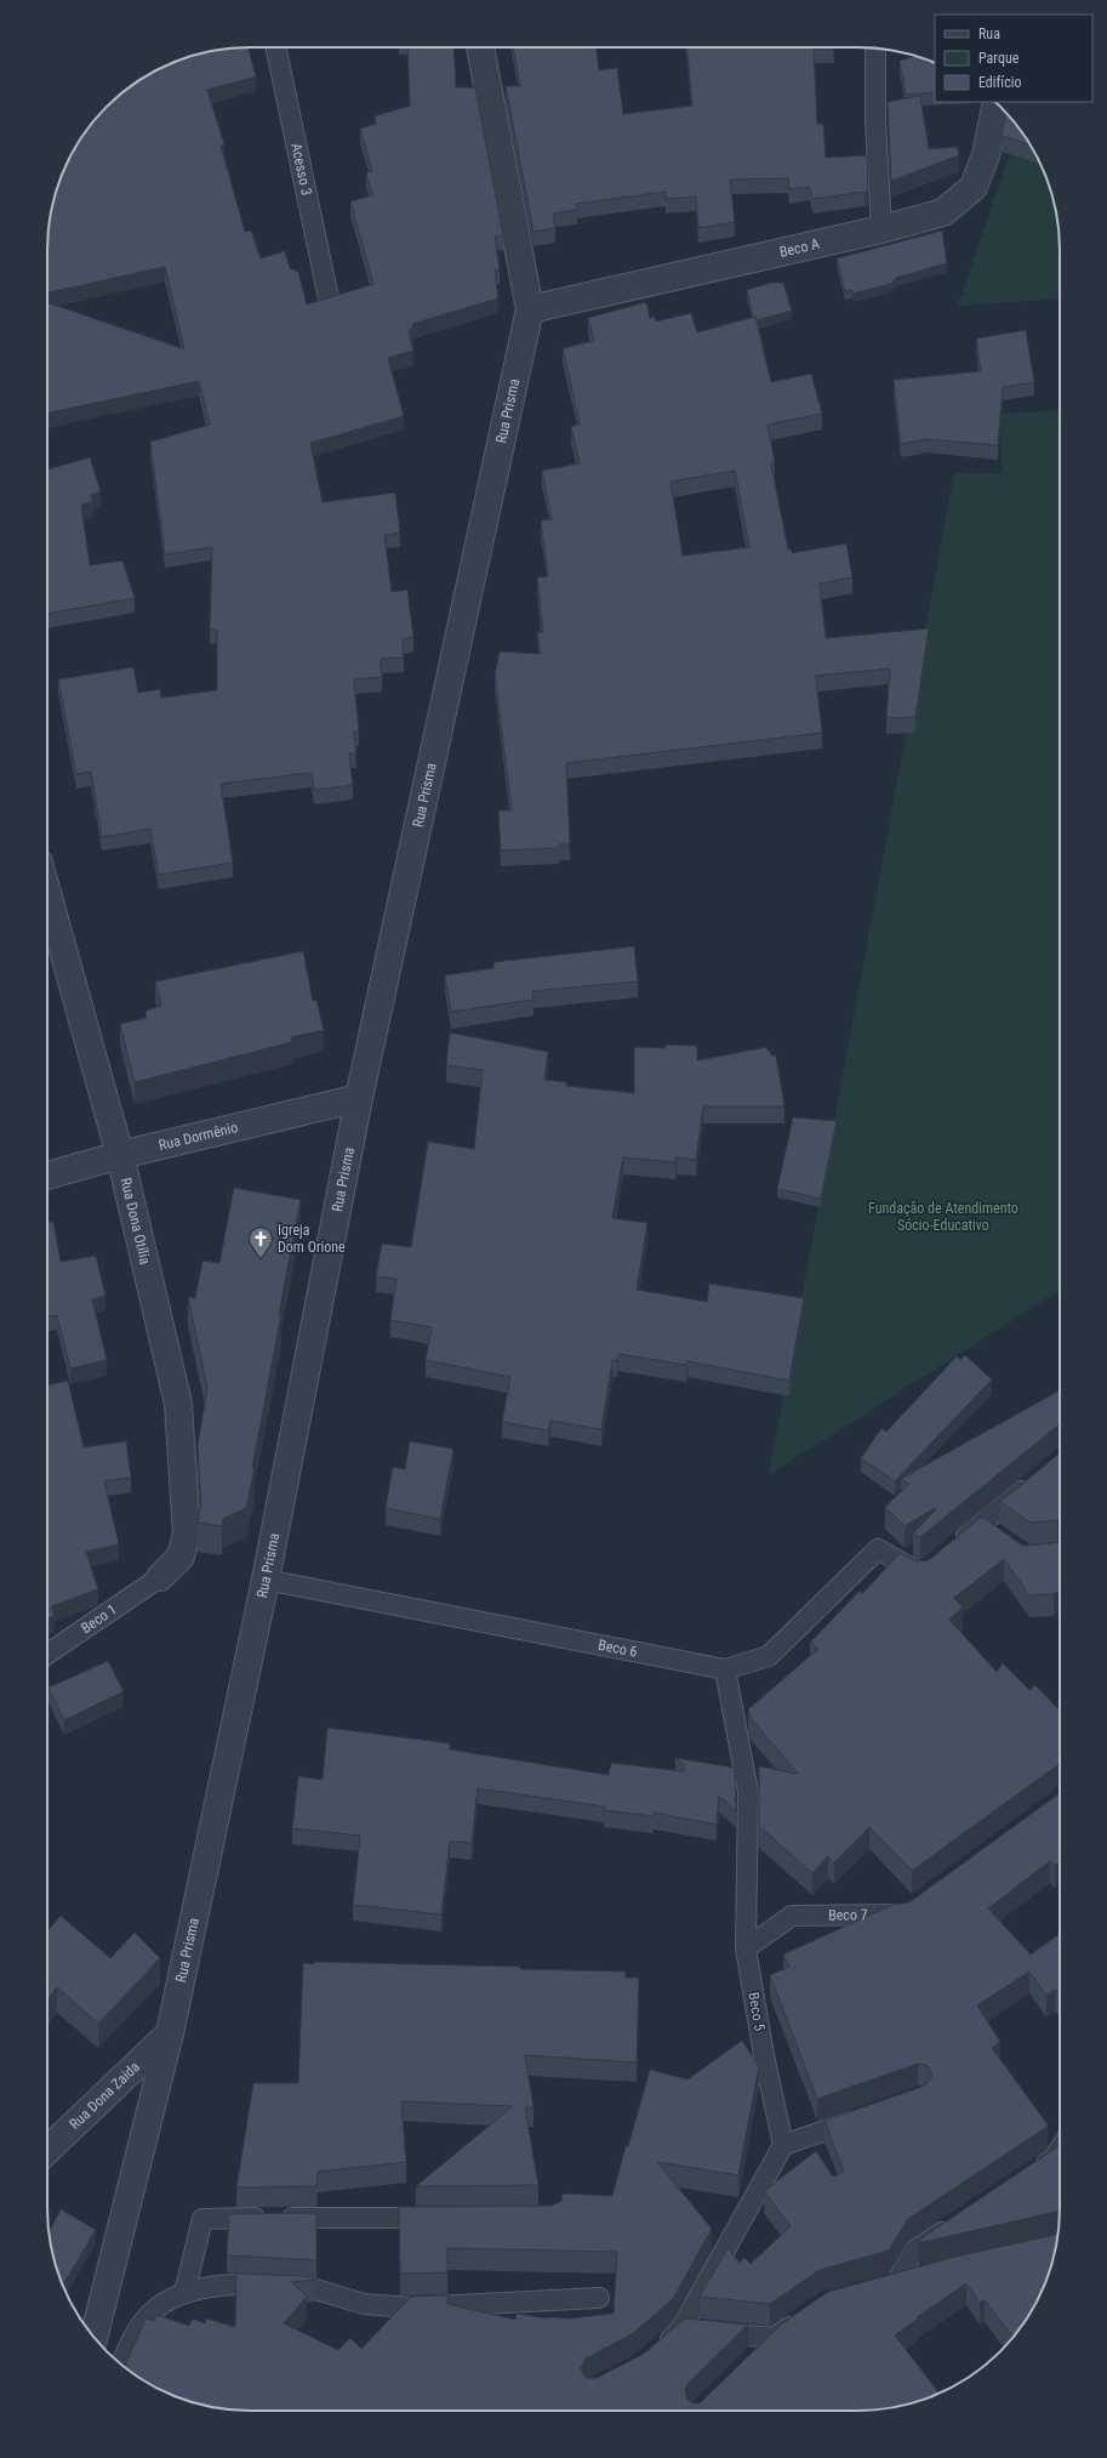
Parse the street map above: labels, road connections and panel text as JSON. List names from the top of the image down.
{
  "streets": {
    "street": [
      "Beco A",
      "Rua Prisma",
      "Rua Dormênio",
      "Rua Dona Otília",
      "Rua Dona Zaida"
    ],
    "lane": [
      "Acesso 3",
      "Beco 1",
      "Beco 6",
      "Beco 7",
      "Beco 5"
    ]
  },
  "crossings": [
    ["Beco A", "Rua Prisma"],
    ["Rua Prisma", "Rua Dormênio"],
    ["Rua Prisma", "Beco 6"],
    ["Rua Prisma", "Rua Dona Zaida"],
    ["Rua Dormênio", "Rua Dona Otília"],
    ["Rua Dona Otília", "Beco 1"],
    ["Beco 6", "Beco 5"],
    ["Beco 7", "Beco 5"]
  ],
  "parks": ["Fundação de Atendimento Sócio-Educativo"],
  "places": {
    "church": ["Igreja Dom Orione"]
  },
  "legend": ["Rua", "Parque", "Edifício"]
}
